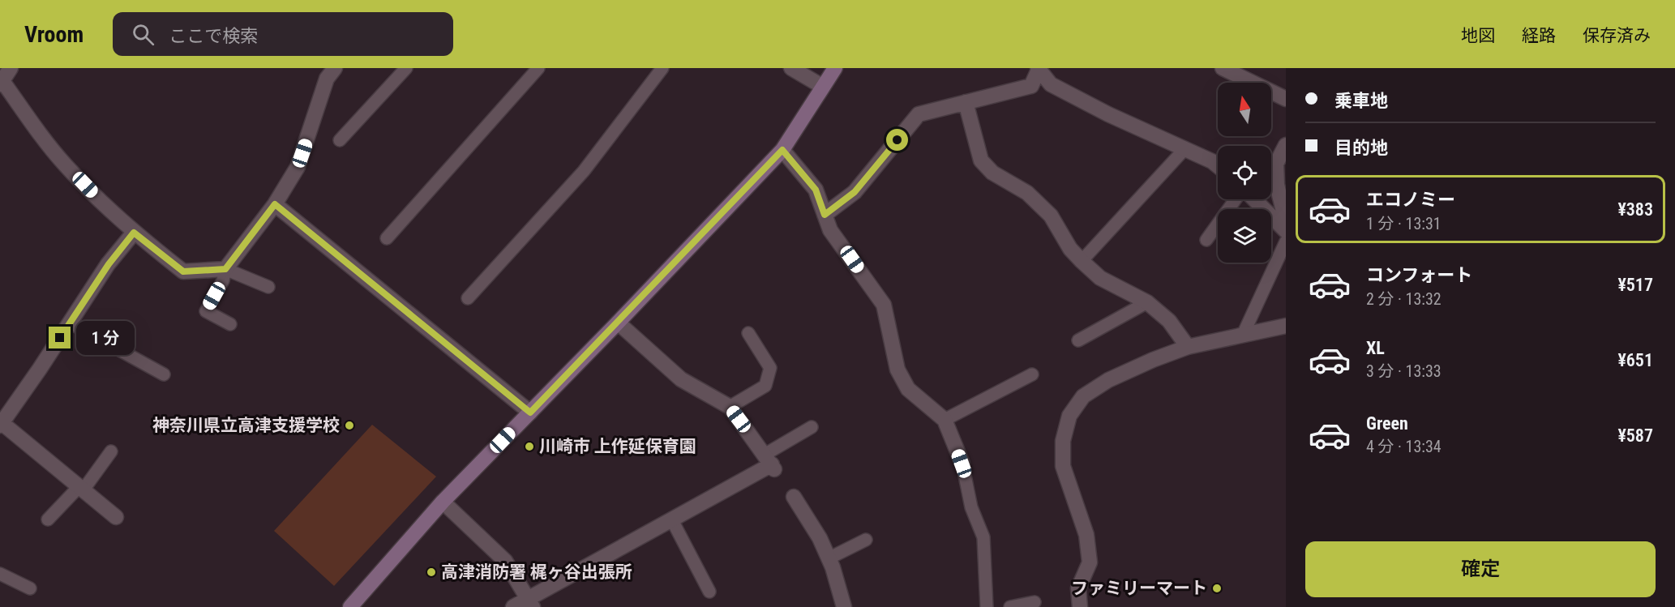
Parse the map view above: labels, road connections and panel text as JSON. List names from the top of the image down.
{
  "places": [
    "神奈川県立高津支援学校",
    "川崎市 上作延保育園",
    "高津消防署 梶ヶ谷出張所",
    "ファミリーマート"
  ],
  "north": "top",
  "page": {
    "header": "Vroom",
    "search": "ここで検索",
    "nav": ["地図", "経路", "保存済み"],
    "banner": ["乗車地", "目的地"],
    "list": [
      {
        "name": "エコノミー",
        "note": "1 分 · 13:31",
        "value": "¥383"
      },
      {
        "name": "コンフォート",
        "note": "2 分 · 13:32",
        "value": "¥517"
      },
      {
        "name": "XL",
        "note": "3 分 · 13:33",
        "value": "¥651"
      },
      {
        "name": "Green",
        "note": "4 分 · 13:34",
        "value": "¥587"
      }
    ],
    "bubble": "1 分",
    "buttons": "確定"
  }
}
